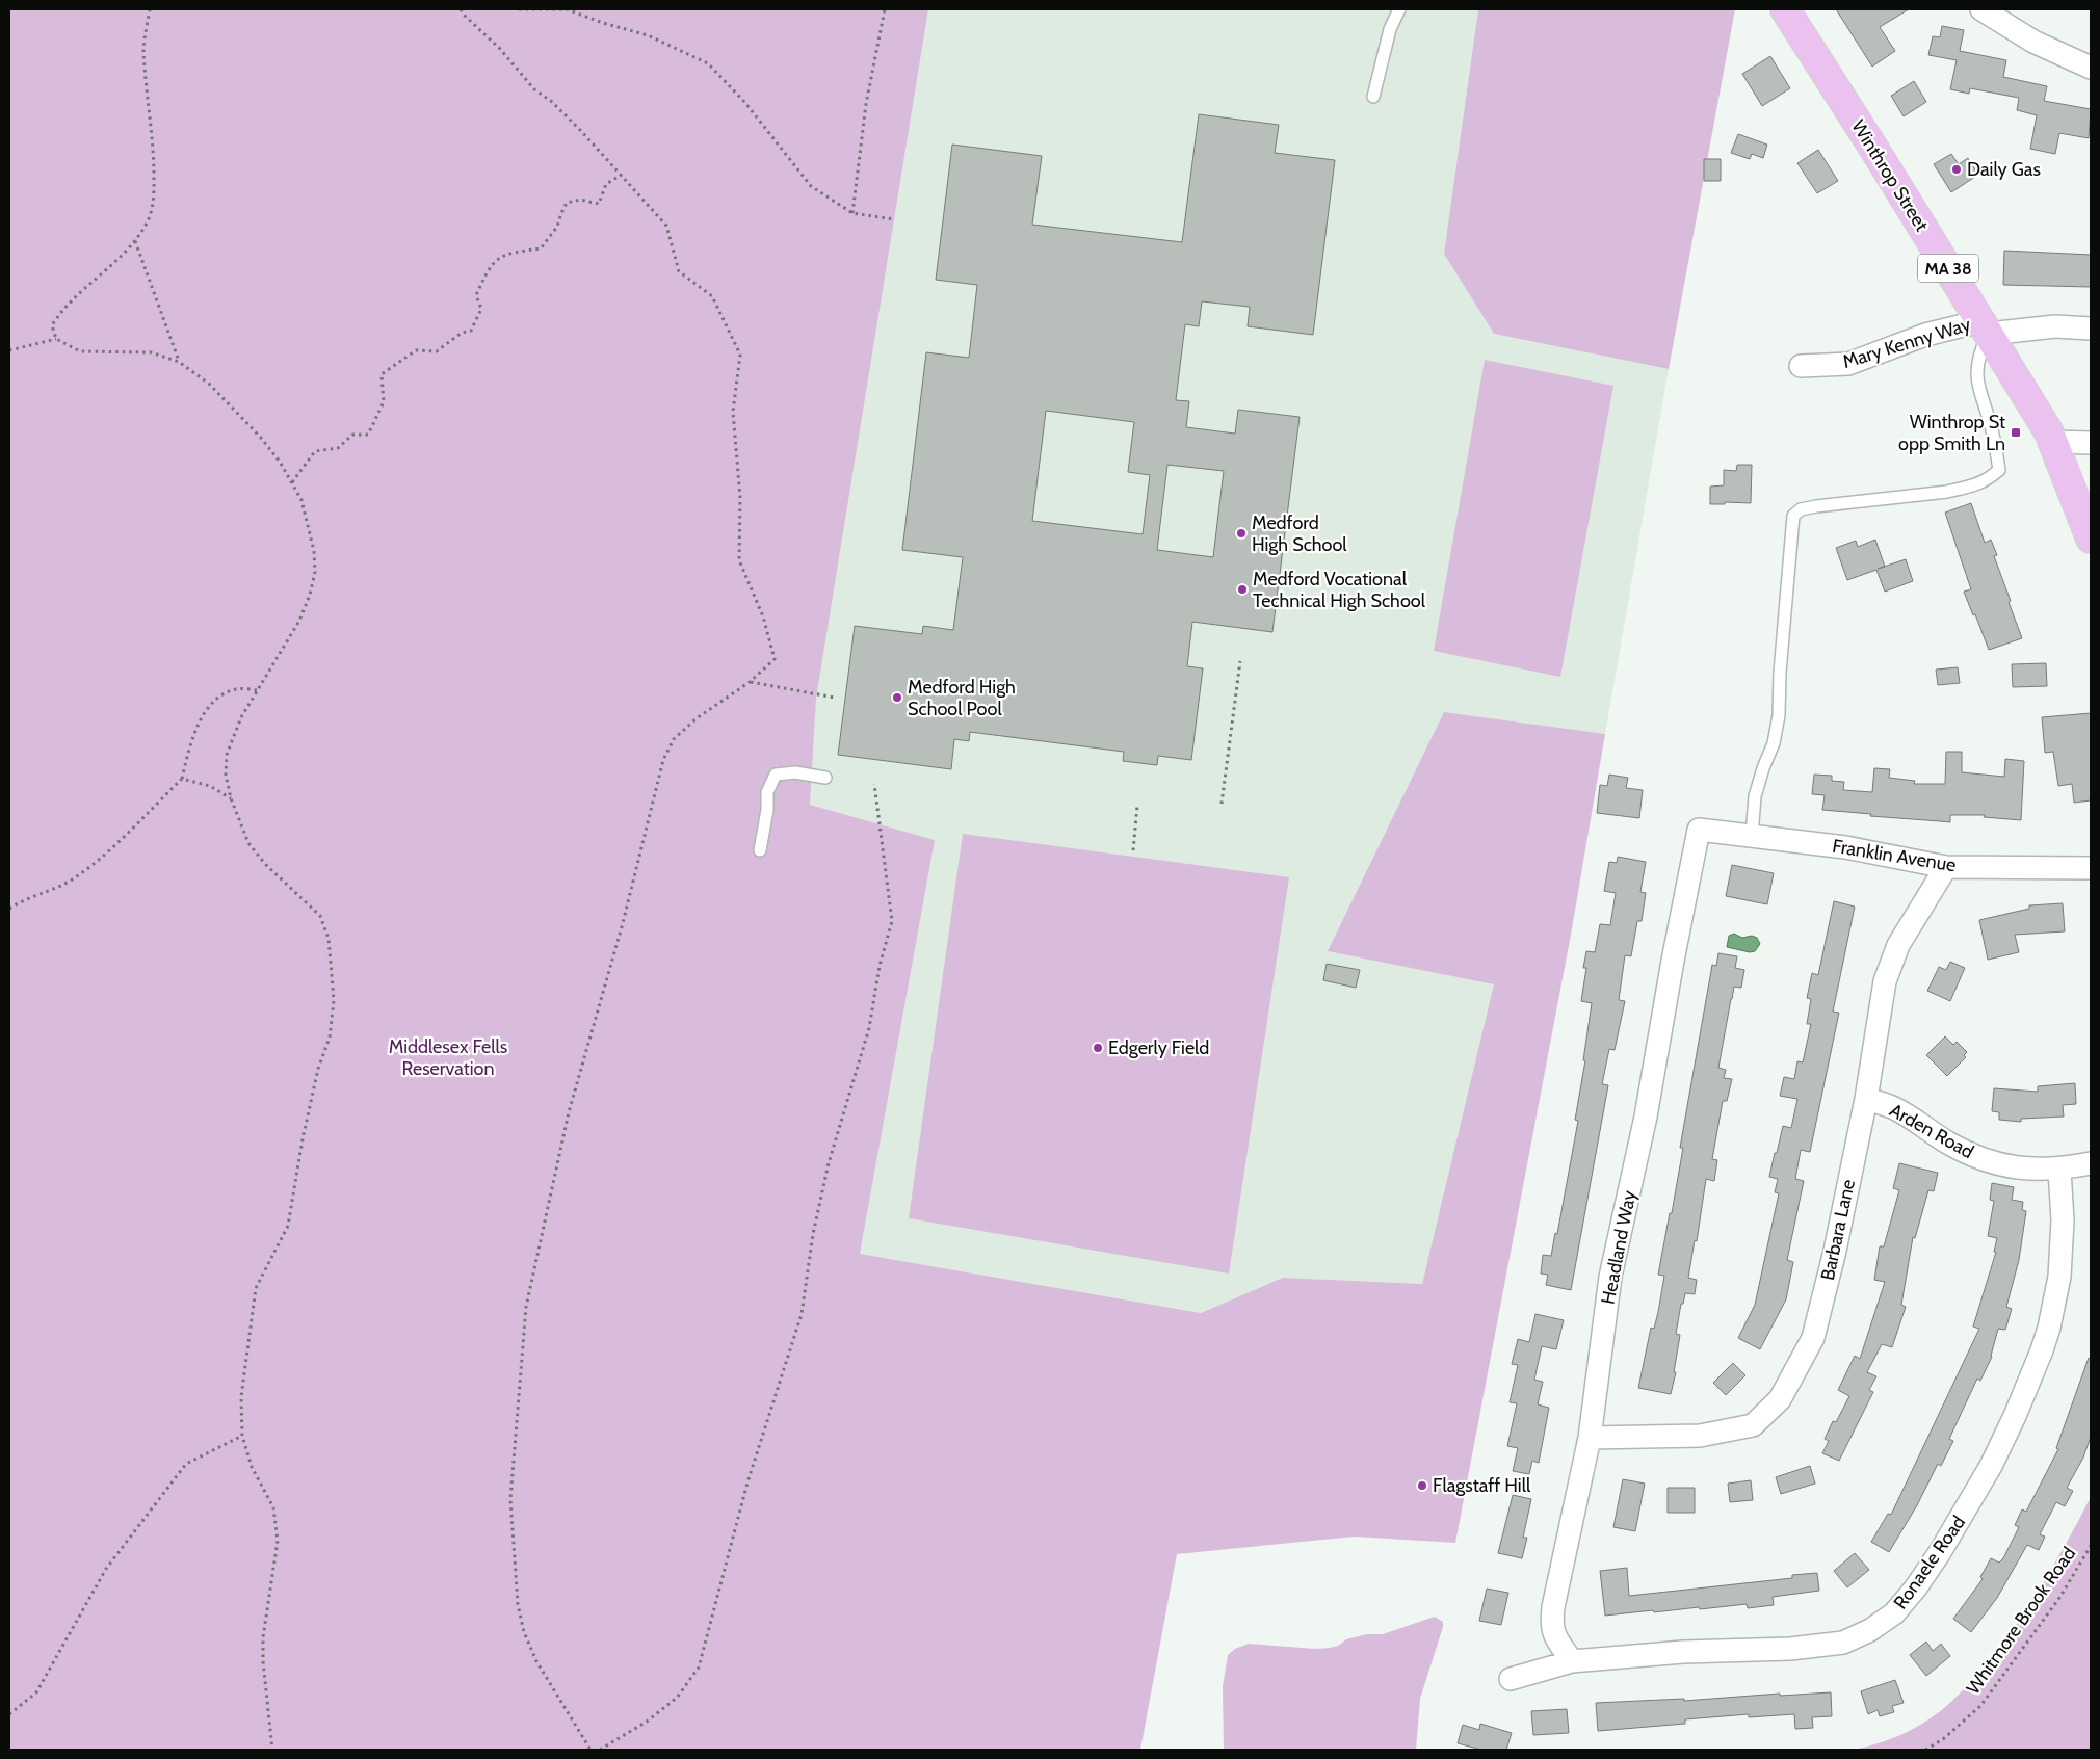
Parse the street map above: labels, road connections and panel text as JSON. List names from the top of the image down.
{
  "streets": {
    "main road": ["Winthrop Street", "MA 38"],
    "street": [
      "Mary Kenny Way",
      "Franklin Avenue",
      "Arden Road",
      "Barbara Lane",
      "Headland Way",
      "Ronaele Road"
    ],
    "path": ["Whitmore Brook Road"]
  },
  "crossings": [
    ["Winthrop Street", "Mary Kenny Way"],
    ["Franklin Avenue", "Barbara Lane"],
    ["Franklin Avenue", "Headland Way"],
    ["Arden Road", "Barbara Lane"],
    ["Arden Road", "Ronaele Road"],
    ["Barbara Lane", "Headland Way"],
    ["Headland Way", "Ronaele Road"]
  ],
  "parks": ["Middlesex Fells Reservation"],
  "places": {
    "other": [
      "Daily Gas",
      "Medford High School",
      "Medford Vocational Technical High School",
      "Medford High School Pool",
      "Edgerly Field",
      "Flagstaff Hill"
    ],
    "transit": ["Winthrop St opp Smith Ln"]
  }
}
